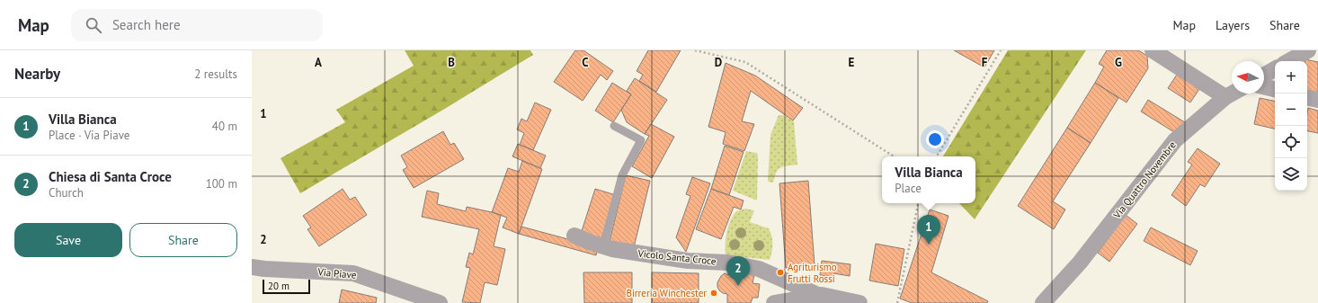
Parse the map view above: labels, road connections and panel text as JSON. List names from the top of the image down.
{
  "streets": {
    "street": ["Via Quattro Novembre", "Vicolo Santa Croce", "Via Piave"]
  },
  "places": ["Agriturismo Frutti Rossi", "Birreria Winchester"],
  "scale_bar": "20 m",
  "north": "left",
  "page": {
    "header": "Map",
    "search": "Search here",
    "nav": ["Map", "Layers", "Share"],
    "heading": ["Nearby", "2 results"],
    "map_buttons": ["+", "−"],
    "list": [
      {
        "mark": "1",
        "name": "Villa Bianca",
        "note": "Place · Via Piave",
        "value": "40 m"
      },
      {
        "mark": "2",
        "name": "Chiesa di Santa Croce",
        "note": "Church",
        "value": "100 m"
      }
    ],
    "popup": ["Villa Bianca", "Place"],
    "buttons": ["Save", "Share"],
    "pins": ["1", "2"],
    "scale": "20 m"
  },
  "grid": {
    "columns": [
      "A",
      "B",
      "C",
      "D",
      "E",
      "F",
      "G"
    ],
    "rows": ["1", "2"]
  }
}
